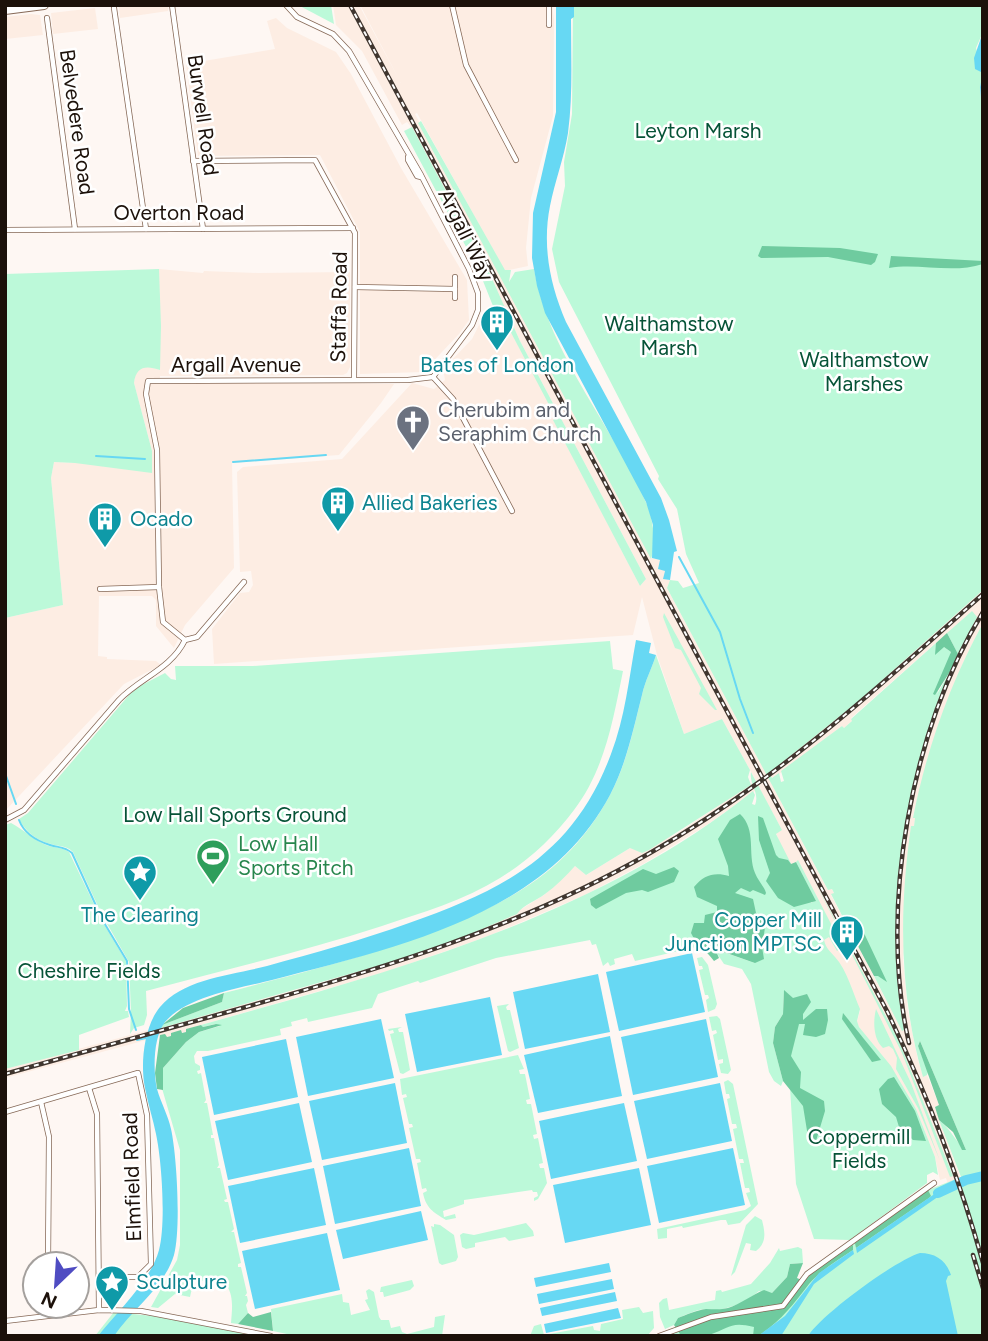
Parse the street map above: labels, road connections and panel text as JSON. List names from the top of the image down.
{
  "streets": {
    "street": [
      "Burwell Road",
      "Belvedere Road",
      "Overton Road",
      "Argall Way",
      "Staffa Road",
      "Argall Avenue",
      "Elmfield Road"
    ]
  },
  "crossings": [
    ["Burwell Road", "Overton Road"],
    ["Burwell Road", "Staffa Road"],
    ["Belvedere Road", "Overton Road"],
    ["Overton Road", "Staffa Road"],
    ["Argall Way", "Argall Avenue"],
    ["Staffa Road", "Argall Avenue"]
  ],
  "parks": [
    "Leyton Marsh",
    "Walthamstow Marsh",
    "Walthamstow Marshes",
    "Low Hall Sports Ground",
    "Cheshire Fields",
    "Coppermill Fields"
  ],
  "places": {
    "building": [
      "Bates of London",
      "Allied Bakeries",
      "Ocado",
      "Copper Mill Junction MPTSC"
    ],
    "church": ["Cherubim and Seraphim Church"],
    "sports": ["Low Hall Sports Pitch"],
    "place": ["The Clearing", "Sculpture"]
  },
  "north": "bottom left"
}
